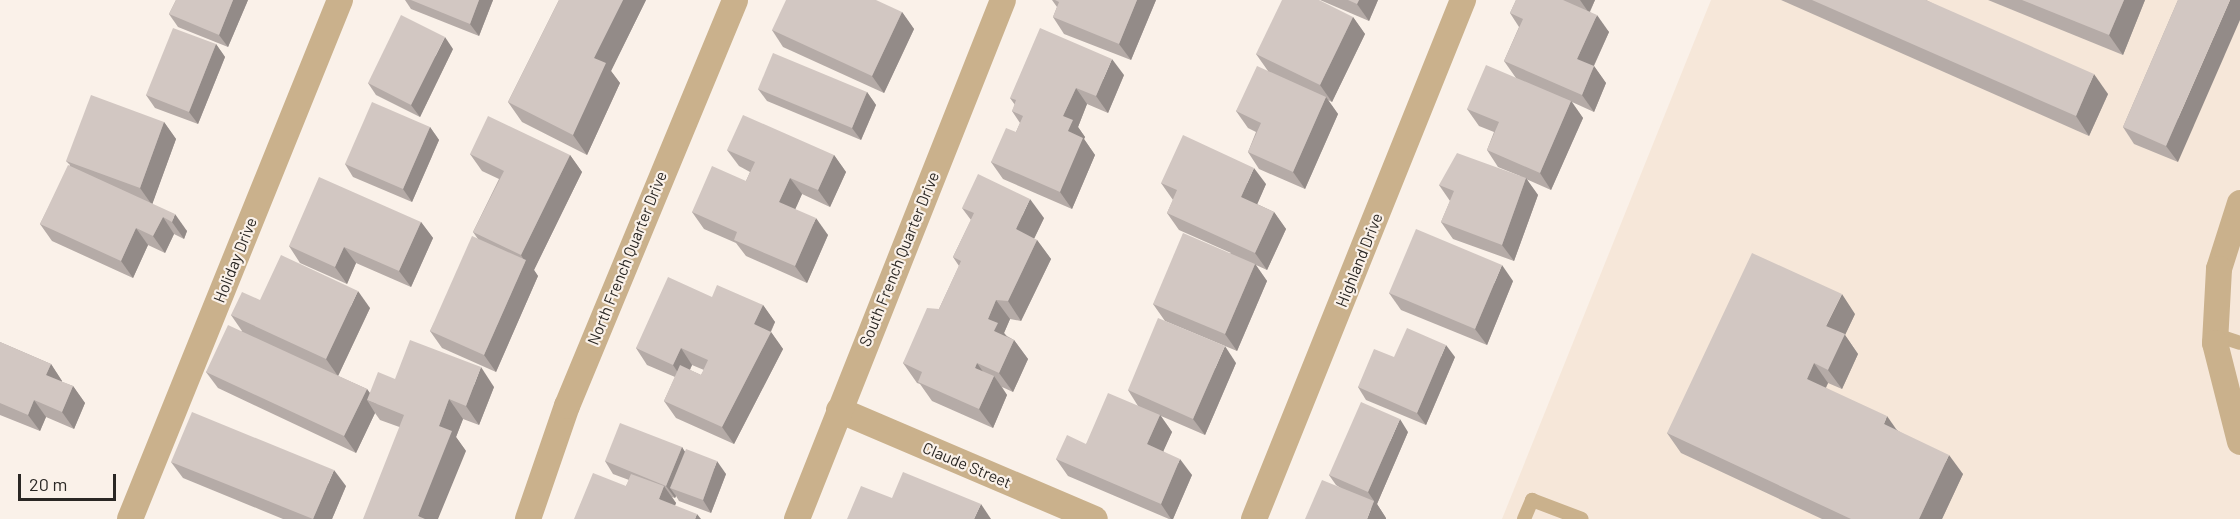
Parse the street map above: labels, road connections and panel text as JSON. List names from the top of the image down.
{
  "streets": {
    "street": [
      "North French Quarter Drive",
      "South French Quarter Drive",
      "Holiday Drive",
      "Highland Drive",
      "Claude Street"
    ]
  },
  "crossings": [
    ["South French Quarter Drive", "Claude Street"]
  ],
  "scale_bar": "20 m"
}
